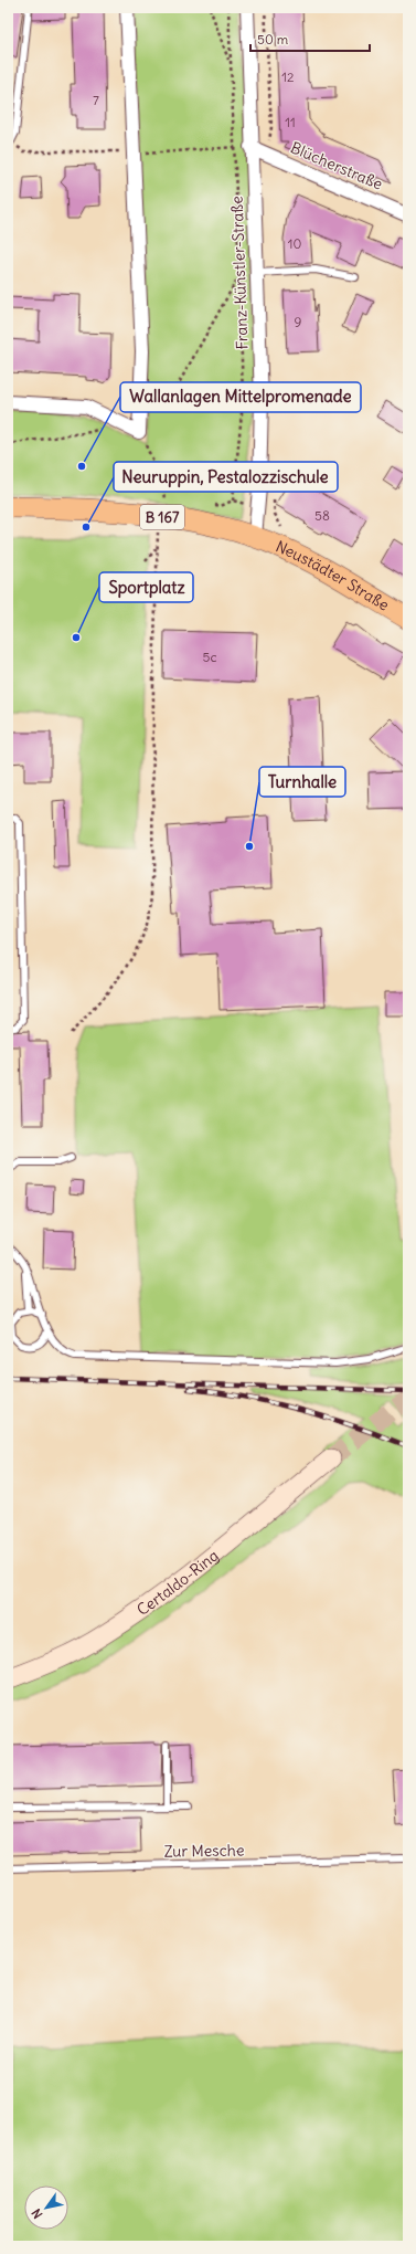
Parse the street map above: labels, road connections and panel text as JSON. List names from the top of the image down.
{
  "streets": {
    "main road": ["B 167", "Neustädter Straße", "Certaldo-Ring"],
    "street": ["Blücherstraße", "Franz-Künstler-Straße"],
    "lane": ["Zur Mesche"]
  },
  "crossings": [
    ["Blücherstraße", "Franz-Künstler-Straße"],
    ["Franz-Künstler-Straße", "B 167"],
    ["Franz-Künstler-Straße", "Neustädter Straße"],
    ["B 167", "Neustädter Straße"]
  ],
  "places": [
    "Wallanlagen Mittelpromenade",
    "Neuruppin, Pestalozzischule",
    "Sportplatz",
    "Turnhalle"
  ],
  "house_numbers": [
    "12",
    "7",
    "11",
    "10",
    "9",
    "58",
    "5c"
  ],
  "scale_bar": "50 m",
  "north": "bottom left"
}
